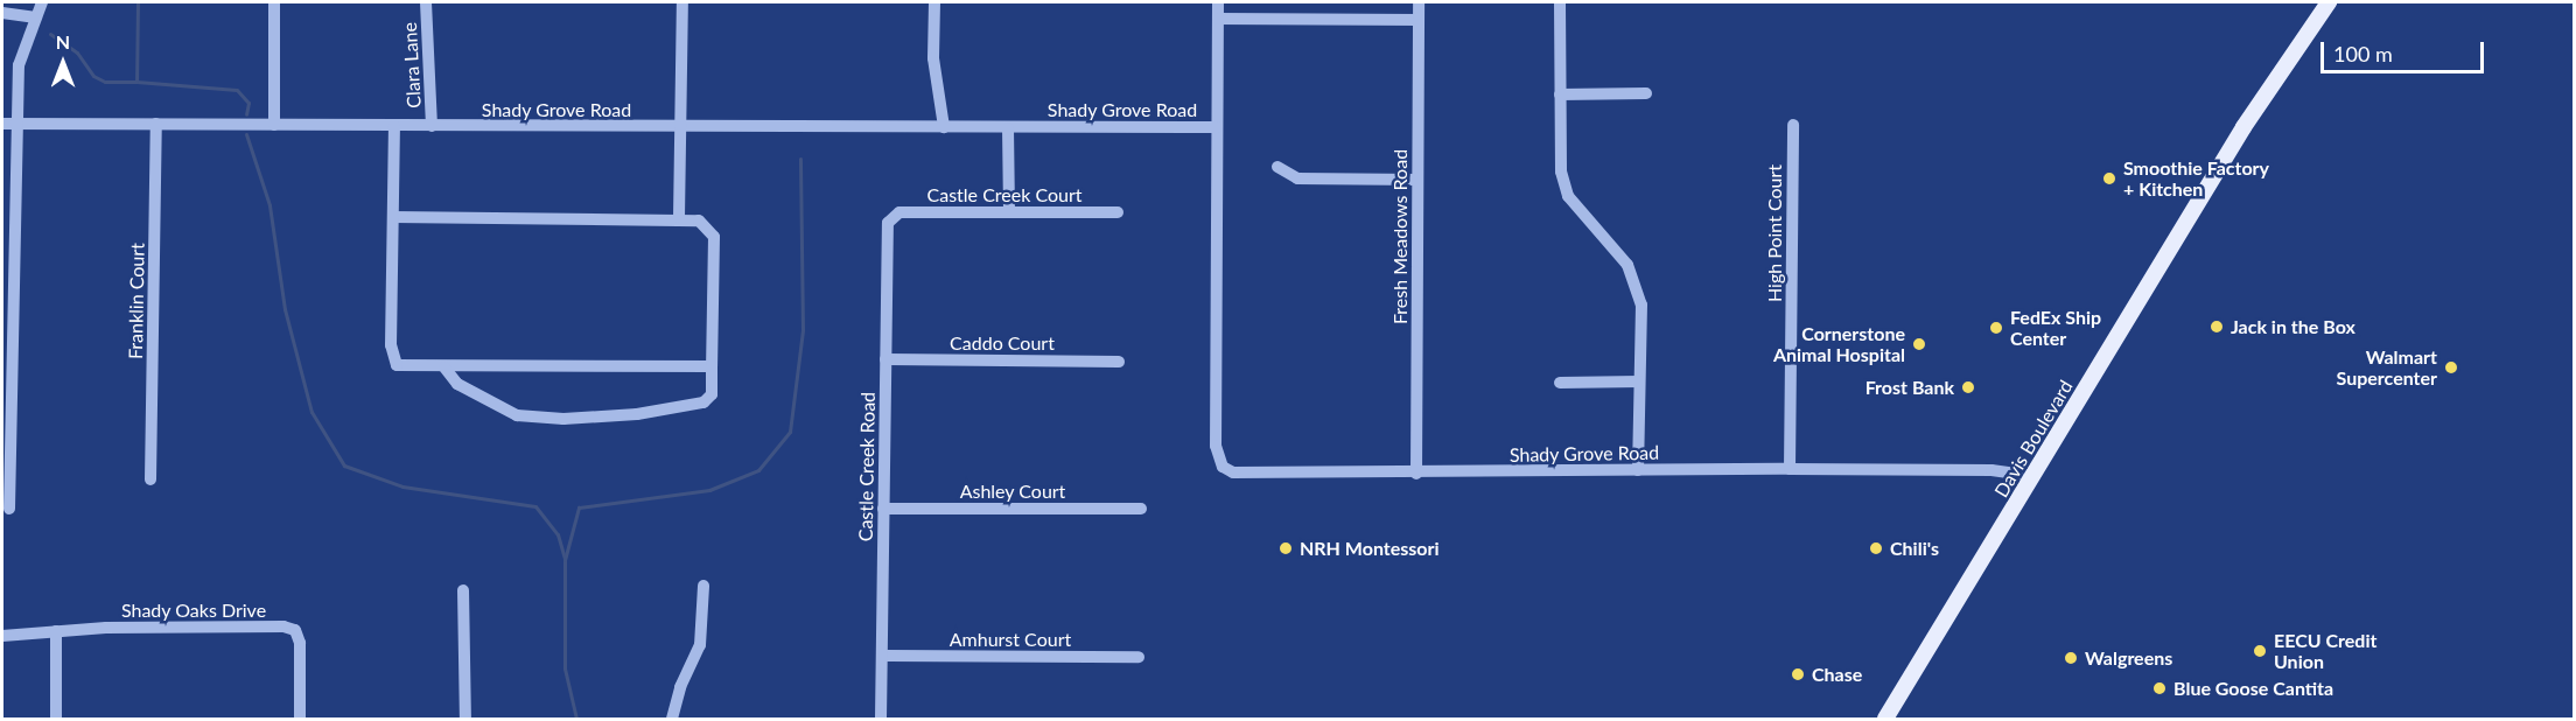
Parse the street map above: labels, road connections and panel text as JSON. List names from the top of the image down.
{
  "streets": {
    "main road": ["Davis Boulevard"],
    "street": [
      "Clara Lane",
      "Shady Grove Road",
      "Castle Creek Court",
      "High Point Court",
      "Fresh Meadows Road",
      "Franklin Court",
      "Caddo Court",
      "Castle Creek Road",
      "Ashley Court",
      "Shady Oaks Drive",
      "Amhurst Court"
    ]
  },
  "crossings": [
    ["Clara Lane", "Shady Grove Road"],
    ["Shady Grove Road", "High Point Court"],
    ["Shady Grove Road", "Fresh Meadows Road"],
    ["Shady Grove Road", "Franklin Court"],
    ["Shady Grove Road", "Davis Boulevard"],
    ["Castle Creek Court", "Castle Creek Road"],
    ["Caddo Court", "Castle Creek Road"],
    ["Castle Creek Road", "Ashley Court"],
    ["Castle Creek Road", "Amhurst Court"]
  ],
  "places": [
    "Smoothie Factory + Kitchen",
    "Jack in the Box",
    "FedEx Ship Center",
    "Cornerstone Animal Hospital",
    "Walmart Supercenter",
    "Frost Bank",
    "NRH Montessori",
    "Chili's",
    "EECU Credit Union",
    "Walgreens",
    "Chase",
    "Blue Goose Cantita"
  ],
  "scale_bar": "100 m",
  "north": "top"
}
